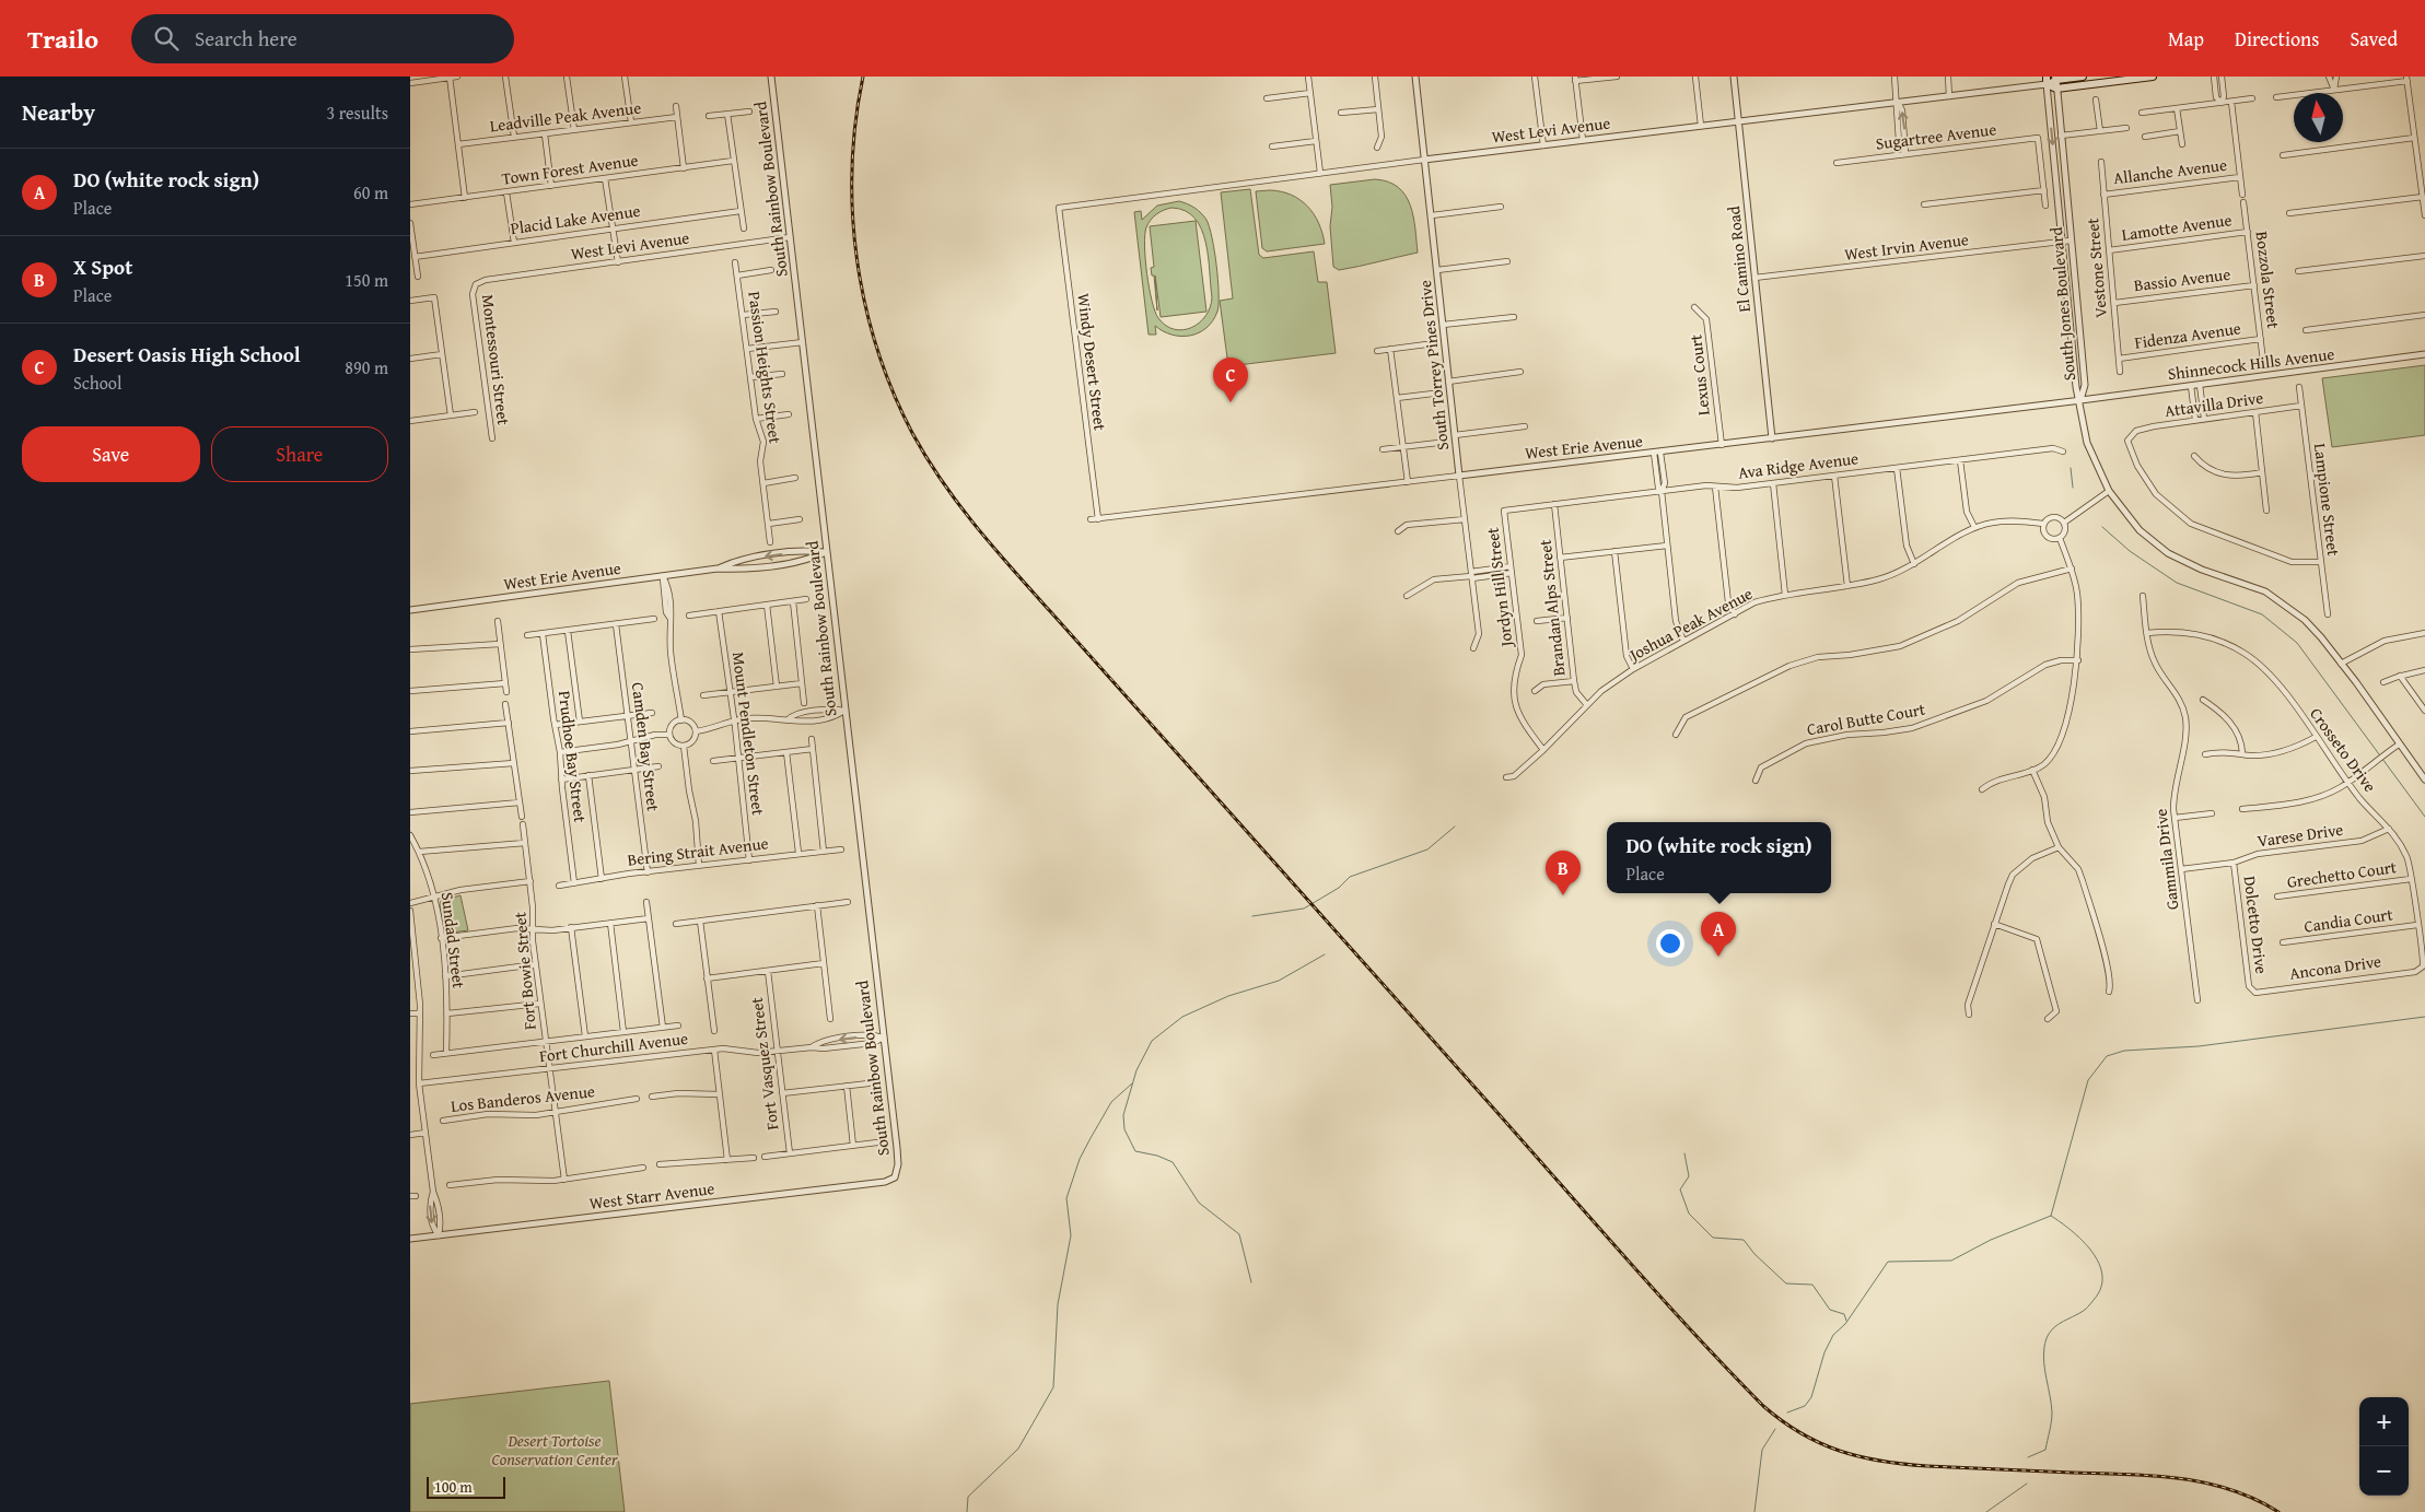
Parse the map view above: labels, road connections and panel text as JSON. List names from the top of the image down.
{
  "streets": {
    "street": [
      "Leadville Peak Avenue",
      "West Levi Avenue",
      "Sugartree Avenue",
      "Town Forest Avenue",
      "Allanche Avenue",
      "South Rainbow Boulevard",
      "Placid Lake Avenue",
      "Lamotte Avenue",
      "West Irvin Avenue",
      "El Camino Road",
      "Vestone Street",
      "Bassio Avenue",
      "Bozzola Street",
      "South Jones Boulevard",
      "Fidenza Avenue",
      "Montessouri Street",
      "Windy Desert Street",
      "Shinnecock Hills Avenue",
      "South Torrey Pines Drive",
      "Passion Heights Street",
      "Lexus Court",
      "Attavilla Drive",
      "West Erie Avenue",
      "Ava Ridge Avenue",
      "Lampione Street",
      "Jordyn Hill Street",
      "Brandan Alps Street",
      "Joshua Peak Avenue",
      "Carol Butte Court",
      "Mount Pendleton Street",
      "Camden Bay Street",
      "Crosseto Drive",
      "Prudhoe Bay Street",
      "Varese Drive",
      "Bering Strait Avenue",
      "Gammila Drive",
      "Grechetto Court",
      "Candia Court",
      "Dolcetto Drive",
      "Sundad Street",
      "Ancona Drive",
      "Fort Bowie Street",
      "Fort Churchill Avenue",
      "Fort Vasquez Street",
      "Los Banderos Avenue",
      "West Starr Avenue"
    ]
  },
  "crossings": [
    ["West Levi Avenue", "South Rainbow Boulevard"],
    ["West Levi Avenue", "El Camino Road"],
    ["West Levi Avenue", "South Jones Boulevard"],
    ["West Levi Avenue", "Montessouri Street"],
    ["West Levi Avenue", "Windy Desert Street"],
    ["West Levi Avenue", "South Torrey Pines Drive"],
    ["Allanche Avenue", "Vestone Street"],
    ["South Rainbow Boulevard", "West Erie Avenue"],
    ["South Rainbow Boulevard", "Fort Churchill Avenue"],
    ["South Rainbow Boulevard", "West Starr Avenue"],
    ["Lamotte Avenue", "Vestone Street"],
    ["Lamotte Avenue", "Bozzola Street"],
    ["West Irvin Avenue", "El Camino Road"],
    ["West Irvin Avenue", "South Jones Boulevard"],
    ["El Camino Road", "West Erie Avenue"],
    ["Vestone Street", "Bassio Avenue"],
    ["Vestone Street", "Fidenza Avenue"],
    ["Bassio Avenue", "Bozzola Street"],
    ["Bozzola Street", "Fidenza Avenue"],
    ["South Jones Boulevard", "Shinnecock Hills Avenue"],
    ["South Jones Boulevard", "West Erie Avenue"],
    ["Windy Desert Street", "West Erie Avenue"],
    ["Shinnecock Hills Avenue", "West Erie Avenue"],
    ["South Torrey Pines Drive", "West Erie Avenue"],
    ["Lexus Court", "West Erie Avenue"],
    ["Attavilla Drive", "Lampione Street"],
    ["Ava Ridge Avenue", "Jordyn Hill Street"],
    ["Ava Ridge Avenue", "Brandan Alps Street"],
    ["Jordyn Hill Street", "Joshua Peak Avenue"],
    ["Brandan Alps Street", "Joshua Peak Avenue"],
    ["Mount Pendleton Street", "Bering Strait Avenue"],
    ["Camden Bay Street", "Bering Strait Avenue"],
    ["Crosseto Drive", "Varese Drive"],
    ["Crosseto Drive", "Gammila Drive"],
    ["Crosseto Drive", "Grechetto Court"],
    ["Crosseto Drive", "Candia Court"],
    ["Crosseto Drive", "Ancona Drive"],
    ["Prudhoe Bay Street", "Bering Strait Avenue"],
    ["Varese Drive", "Gammila Drive"],
    ["Varese Drive", "Dolcetto Drive"],
    ["Dolcetto Drive", "Ancona Drive"],
    ["Fort Bowie Street", "Fort Churchill Avenue"],
    ["Fort Bowie Street", "Los Banderos Avenue"],
    ["Fort Churchill Avenue", "Fort Vasquez Street"]
  ],
  "parks": ["Desert Tortoise Conservation Center"],
  "scale_bar": "100 m",
  "north": "top",
  "page": {
    "header": "Trailo",
    "search": "Search here",
    "nav": ["Map", "Directions", "Saved"],
    "heading": ["Nearby", "3 results"],
    "list": [
      {
        "mark": "A",
        "name": "DO (white rock sign)",
        "note": "Place",
        "value": "60 m"
      },
      {
        "mark": "B",
        "name": "X Spot",
        "note": "Place",
        "value": "150 m"
      },
      {
        "mark": "C",
        "name": "Desert Oasis High School",
        "note": "School",
        "value": "890 m"
      }
    ],
    "pins": ["C", "B", "A"],
    "buttons": ["Save", "Share"],
    "popup": ["DO (white rock sign)", "Place"],
    "map_buttons": ["+", "−"],
    "scale": "100 m"
  }
}
